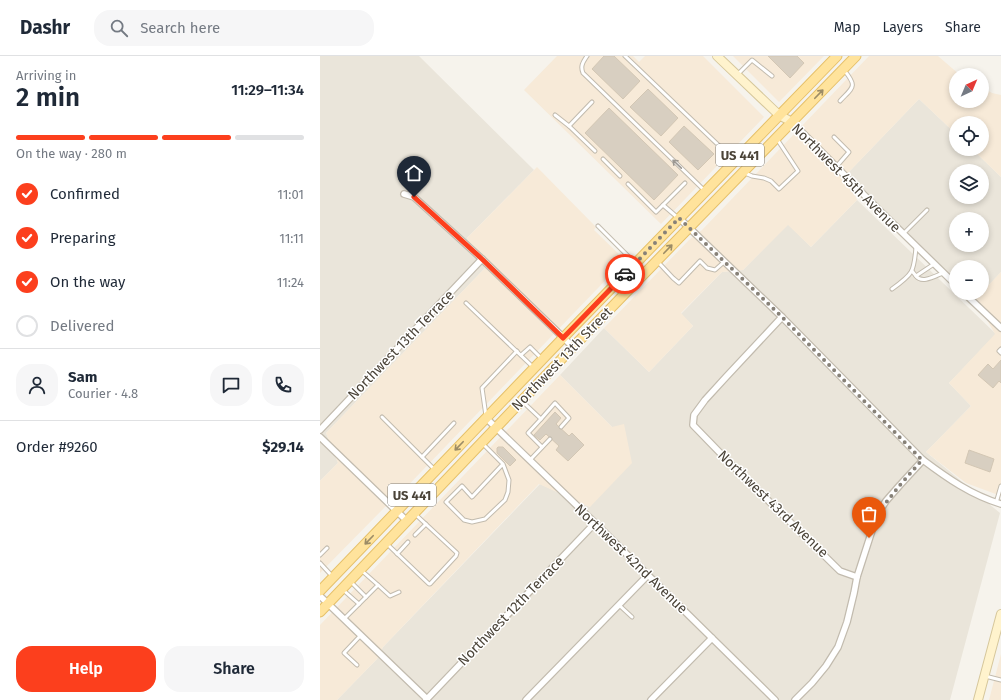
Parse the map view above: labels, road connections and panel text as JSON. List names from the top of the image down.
{
  "streets": {
    "main road": ["US 441", "Northwest 13th Street"],
    "street": [
      "Northwest 45th Avenue",
      "Northwest 13th Terrace",
      "Northwest 43rd Avenue",
      "Northwest 42nd Avenue",
      "Northwest 12th Terrace"
    ]
  },
  "crossings": [
    ["Northwest 45th Avenue", "Northwest 13th Street"],
    ["Northwest 13th Street", "Northwest 42nd Avenue"],
    ["Northwest 42nd Avenue", "Northwest 12th Terrace"]
  ],
  "north": "top right",
  "page": {
    "header": "Dashr",
    "search": "Search here",
    "nav": ["Map", "Layers", "Share"],
    "heading": ["2 min", "Arriving in", "11:29–11:34"],
    "panel": [
      "Sam",
      "Courier · 4.8",
      "Order #9260",
      "$29.14"
    ],
    "map_buttons": ["+", "−"],
    "bar": "On the way · 280 m",
    "list": [
      ["Confirmed", "11:01"],
      ["Preparing", "11:11"],
      ["On the way", "11:24"],
      "Delivered"
    ],
    "buttons": ["Help", "Share"]
  }
}
